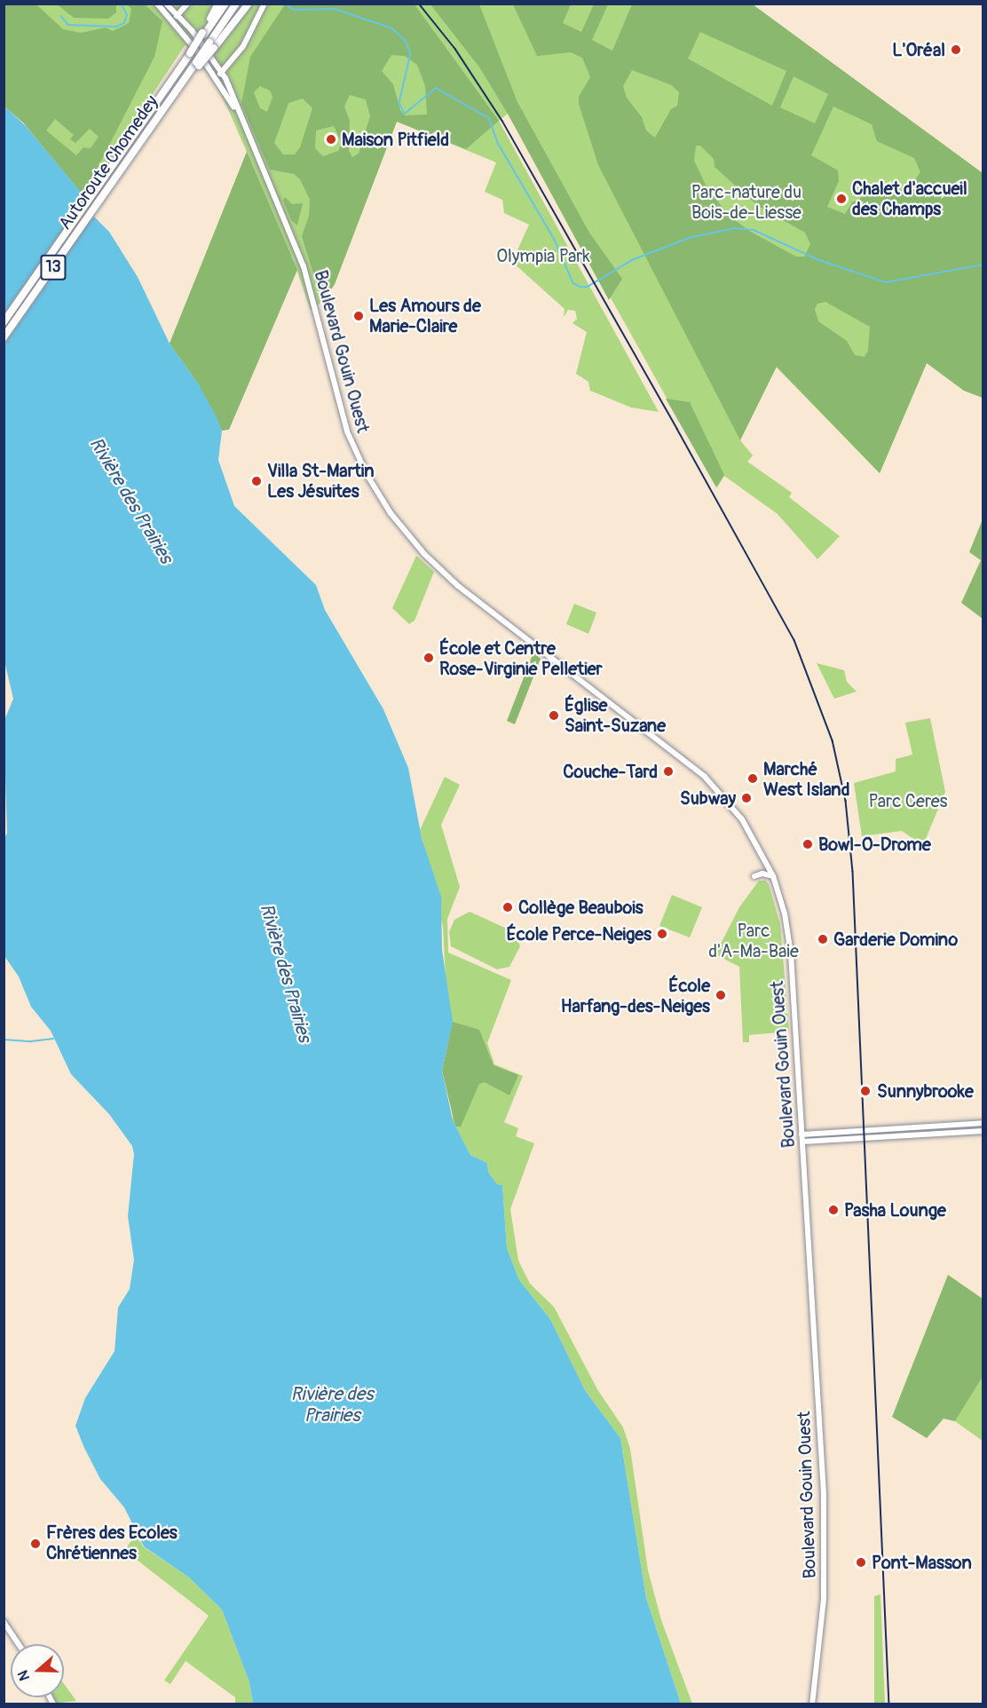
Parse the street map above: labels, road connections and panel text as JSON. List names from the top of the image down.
{
  "streets": {
    "highway": ["Autoroute Chomedey", "13"],
    "main road": ["Boulevard Gouin Ouest"]
  },
  "water": ["Rivière des Prairies"],
  "parks": [
    "Parc-nature du Bois-de-Liesse",
    "Olympia Park",
    "Parc Ceres",
    "Parc d'A-Ma-Baie"
  ],
  "places": [
    "L'Oréal",
    "Maison Pitfield",
    "Chalet d'accueil des Champs",
    "Les Amours de Marie-Claire",
    "Villa St-Martin Les Jésuites",
    "École et Centre Rose-Virginie Pelletier",
    "Église Saint-Suzane",
    "Couche-Tard",
    "Marché West Island",
    "Subway",
    "Bowl-O-Drome",
    "Collège Beaubois",
    "École Perce-Neiges",
    "Garderie Domino",
    "École Harfang-des-Neiges",
    "Sunnybrooke",
    "Pasha Lounge",
    "Frères des Ecoles Chrétiennes",
    "Pont-Masson"
  ],
  "north": "left"
}
